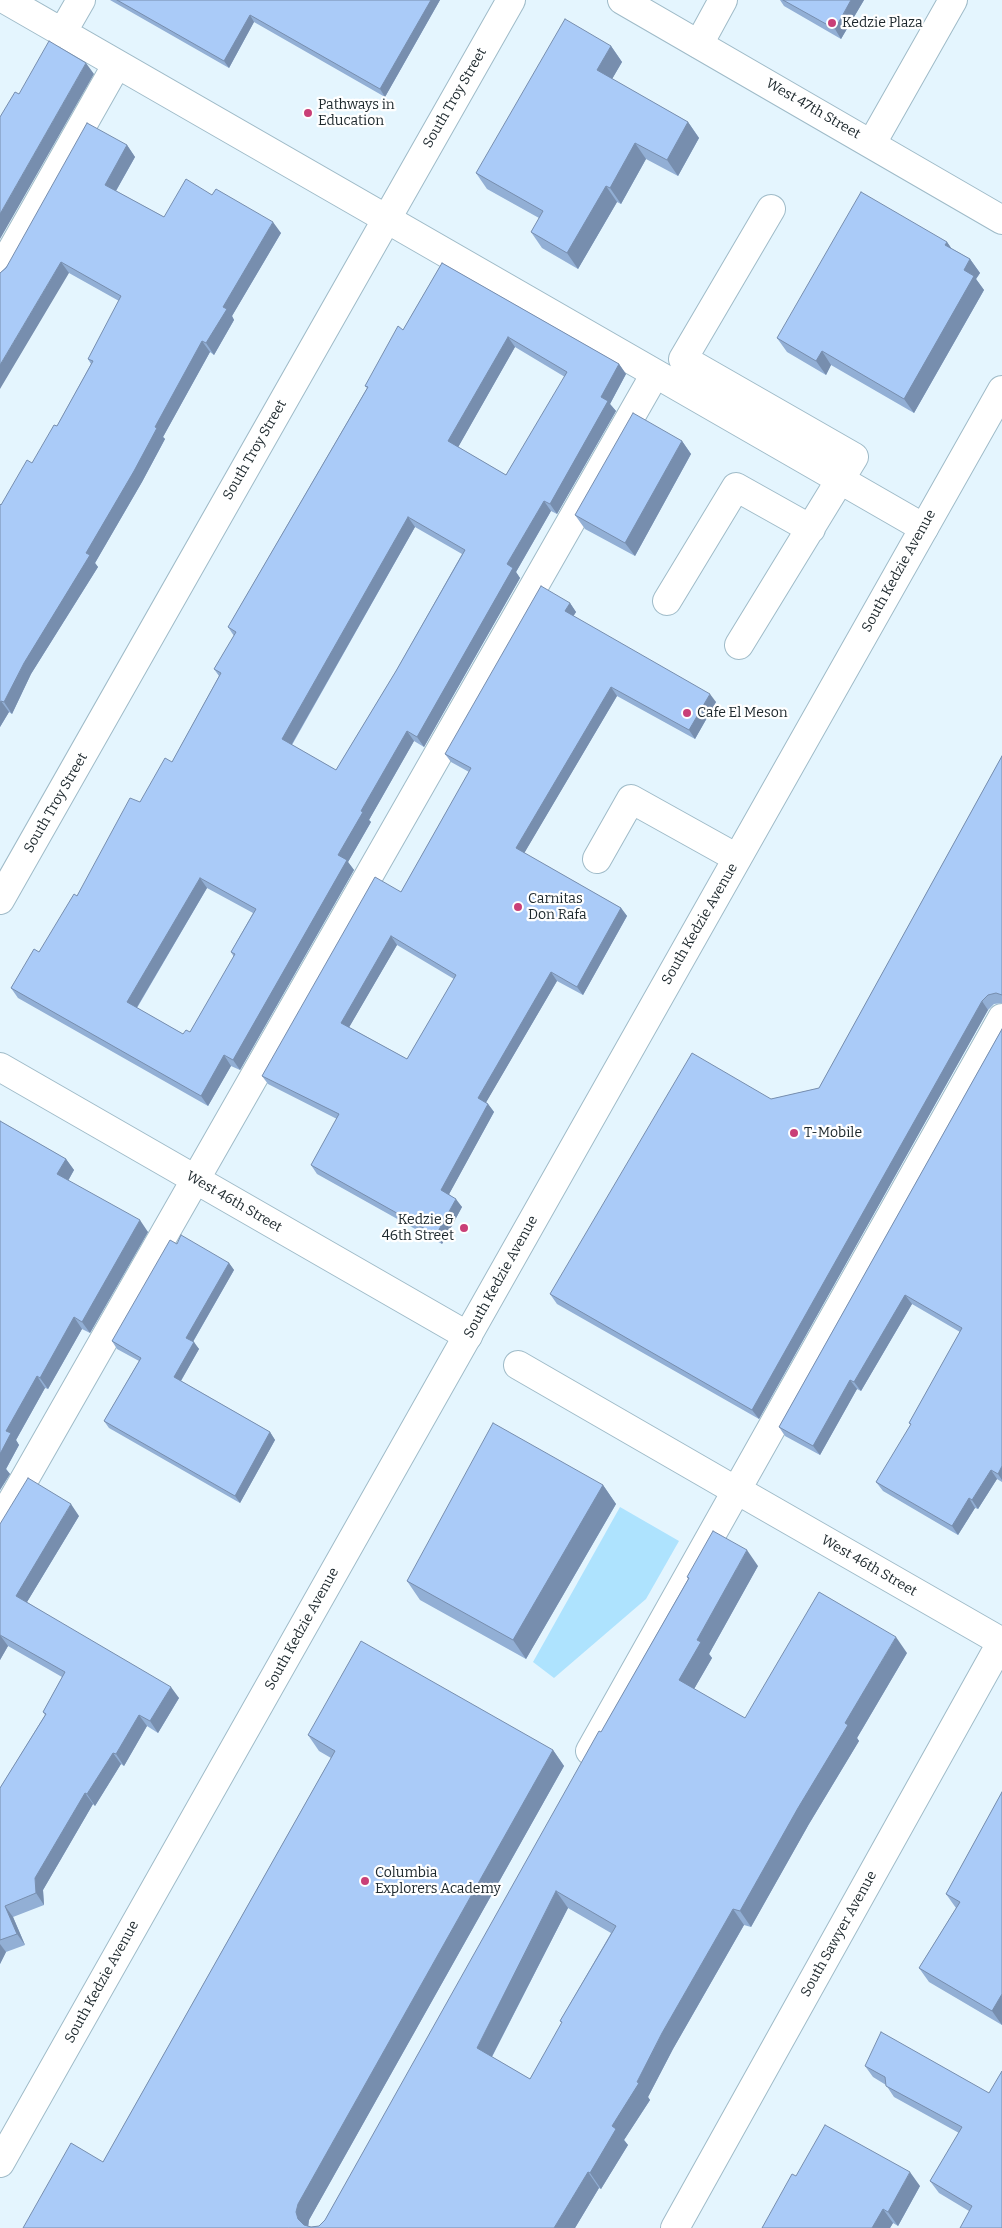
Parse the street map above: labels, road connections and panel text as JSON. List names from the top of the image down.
{
  "streets": {
    "street": [
      "South Troy Street",
      "West 47th Street",
      "South Kedzie Avenue",
      "West 46th Street",
      "South Sawyer Avenue"
    ]
  },
  "crossings": [
    ["South Kedzie Avenue", "West 46th Street"],
    ["West 46th Street", "South Sawyer Avenue"]
  ],
  "places": [
    "Kedzie Plaza",
    "Pathways in Education",
    "Cafe El Meson",
    "Carnitas Don Rafa",
    "T-Mobile",
    "Kedzie & 46th Street",
    "Columbia Explorers Academy"
  ]
}
